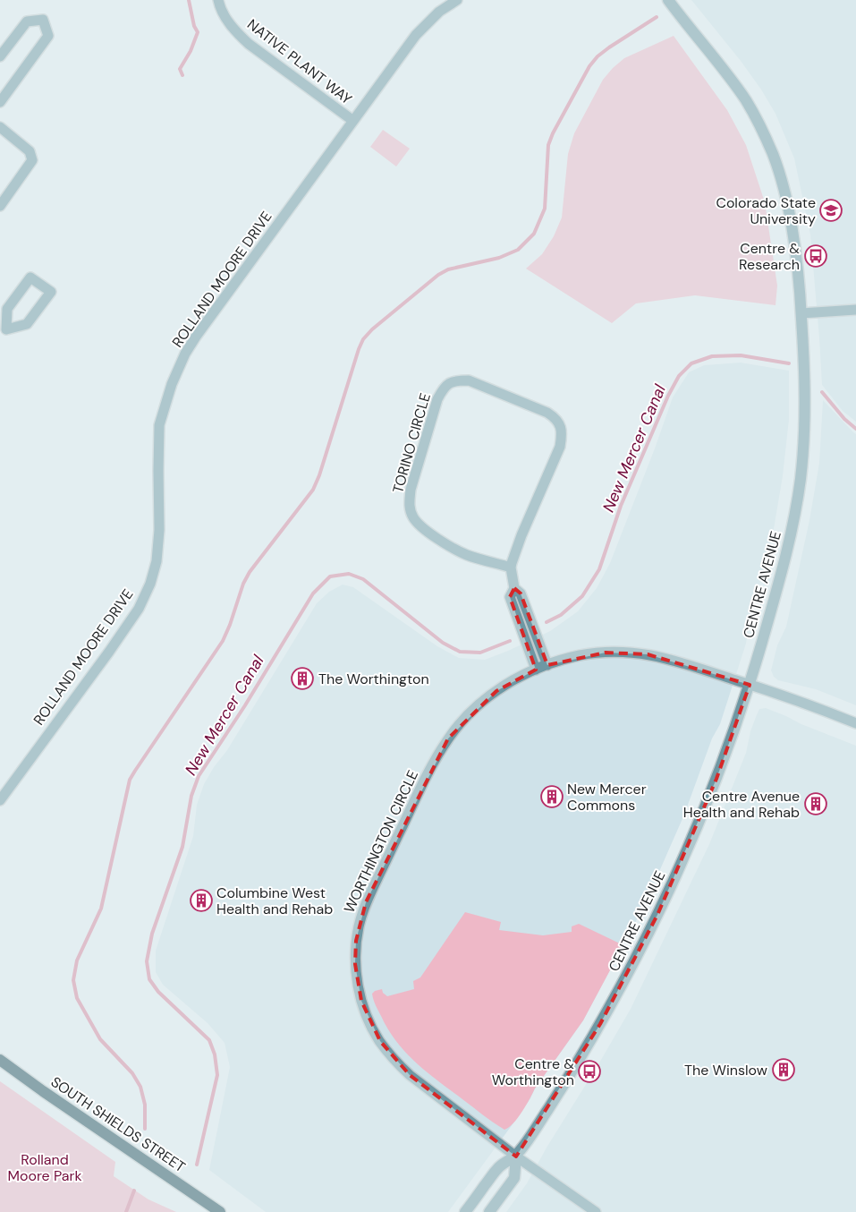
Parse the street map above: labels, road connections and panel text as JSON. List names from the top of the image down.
{
  "streets": {
    "main road": ["SOUTH SHIELDS STREET"],
    "street": [
      "NATIVE PLANT WAY",
      "ROLLAND MOORE DRIVE",
      "TORINO CIRCLE",
      "CENTRE AVENUE",
      "WORTHINGTON CIRCLE"
    ]
  },
  "crossings": [
    ["NATIVE PLANT WAY", "ROLLAND MOORE DRIVE"],
    ["TORINO CIRCLE", "WORTHINGTON CIRCLE"],
    ["CENTRE AVENUE", "WORTHINGTON CIRCLE"]
  ],
  "water": ["New Mercer Canal"],
  "parks": ["Rolland Moore Park"],
  "places": {
    "school or university": ["Colorado State University"],
    "bus stop": ["Centre & Research", "Centre & Worthington"],
    "building": [
      "The Worthington",
      "New Mercer Commons",
      "Centre Avenue Health and Rehab",
      "Columbine West Health and Rehab",
      "The Winslow"
    ]
  }
}
